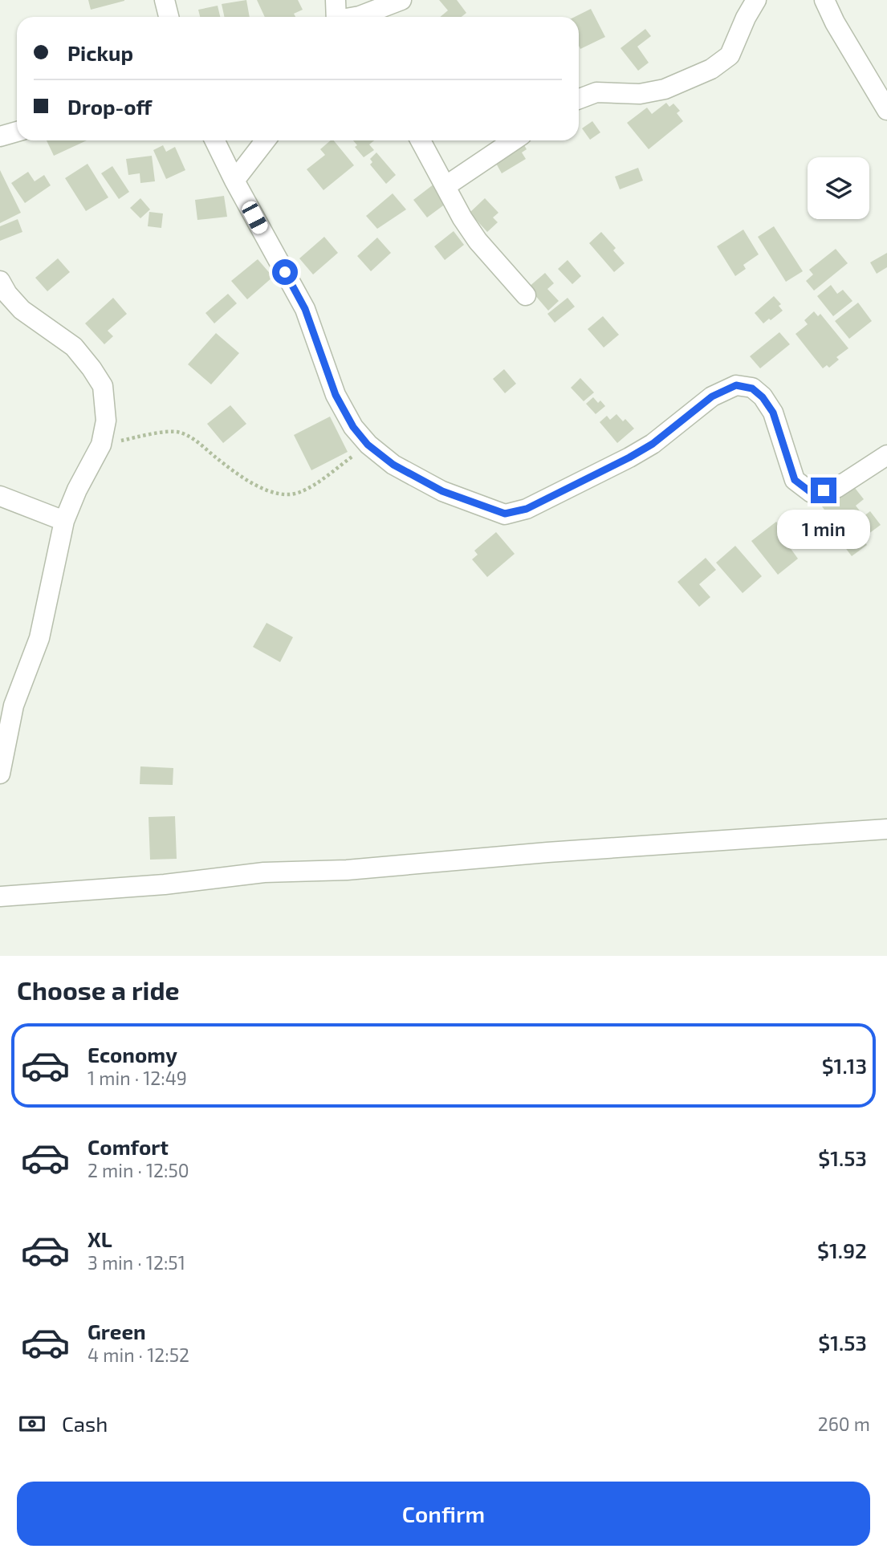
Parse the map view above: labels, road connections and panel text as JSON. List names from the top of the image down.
{
  "page": {
    "banner": ["Pickup", "Drop-off"],
    "bubble": "1 min",
    "heading": "Choose a ride",
    "list": [
      {
        "name": "Economy",
        "note": "1 min · 12:49",
        "value": "$1.13"
      },
      {
        "name": "Comfort",
        "note": "2 min · 12:50",
        "value": "$1.53"
      },
      {
        "name": "XL",
        "note": "3 min · 12:51",
        "value": "$1.92"
      },
      {
        "name": "Green",
        "note": "4 min · 12:52",
        "value": "$1.53"
      }
    ],
    "pay": ["Cash", "260 m"],
    "buttons": "Confirm"
  }
}
